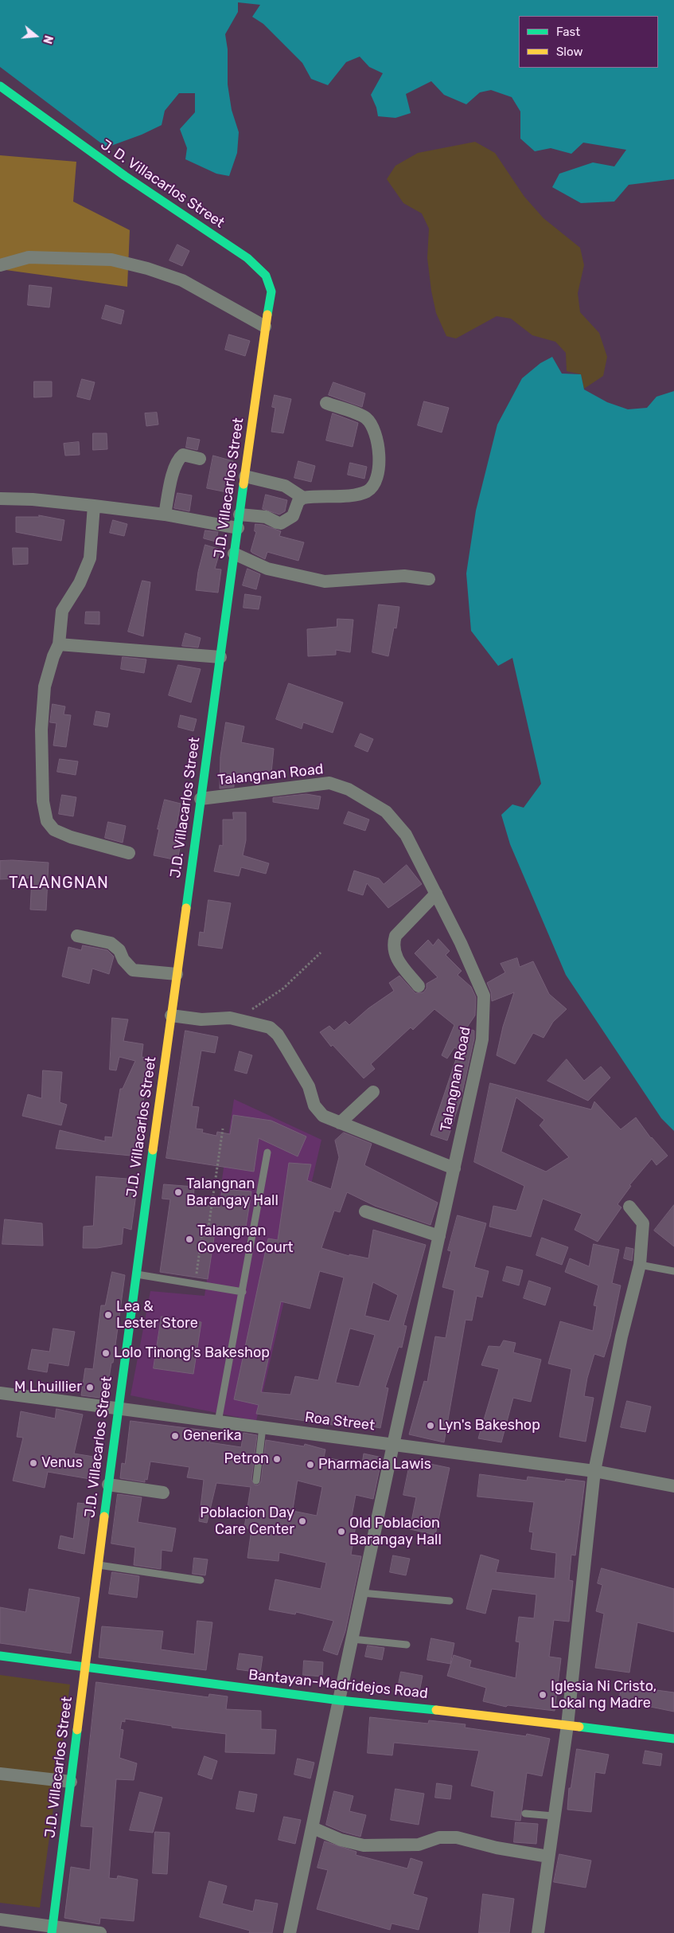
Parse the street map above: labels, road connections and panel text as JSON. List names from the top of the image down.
{
  "streets": {
    "street": [
      "J. D. Villacarlos Street",
      "J.D. Villacarlos Street",
      "Talangnan Road",
      "Roa Street",
      "Bantayan-Madridejos Road"
    ]
  },
  "crossings": [
    ["J. D. Villacarlos Street", "J.D. Villacarlos Street"],
    ["J.D. Villacarlos Street", "Talangnan Road"],
    ["J.D. Villacarlos Street", "Roa Street"],
    ["J.D. Villacarlos Street", "Bantayan-Madridejos Road"],
    ["Talangnan Road", "Roa Street"],
    ["Talangnan Road", "Bantayan-Madridejos Road"]
  ],
  "districts": ["TALANGNAN"],
  "places": [
    "Talangnan Barangay Hall",
    "Talangnan Covered Court",
    "Lea & Lester Store",
    "Lolo Tinong's Bakeshop",
    "M Lhuillier",
    "Lyn's Bakeshop",
    "Generika",
    "Petron",
    "Venus",
    "Pharmacia Lawis",
    "Poblacion Day Care Center",
    "Old Poblacion Barangay Hall",
    "Iglesia Ni Cristo, Lokal ng Madre"
  ],
  "legend": ["Fast", "Slow"],
  "north": "right"
}
